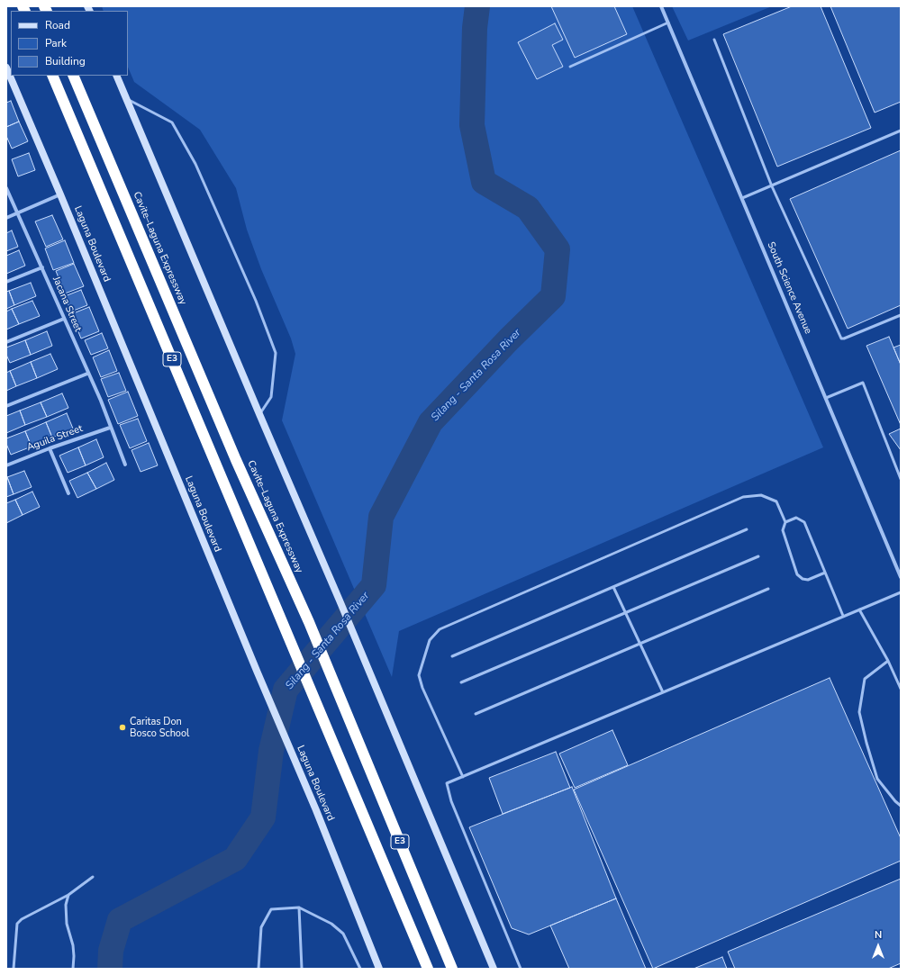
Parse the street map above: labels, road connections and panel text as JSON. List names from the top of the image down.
{
  "streets": {
    "highway": ["Cavite–Laguna Expressway", "E3"],
    "main road": ["Laguna Boulevard"],
    "street": ["South Science Avenue", "Jacana Street", "Aguila Street"]
  },
  "crossings": [
    ["Jacana Street", "Aguila Street"]
  ],
  "water": ["Silang - Santa Rosa River"],
  "places": ["Caritas Don Bosco School"],
  "legend": ["Road", "Park", "Building"],
  "north": "top"
}
